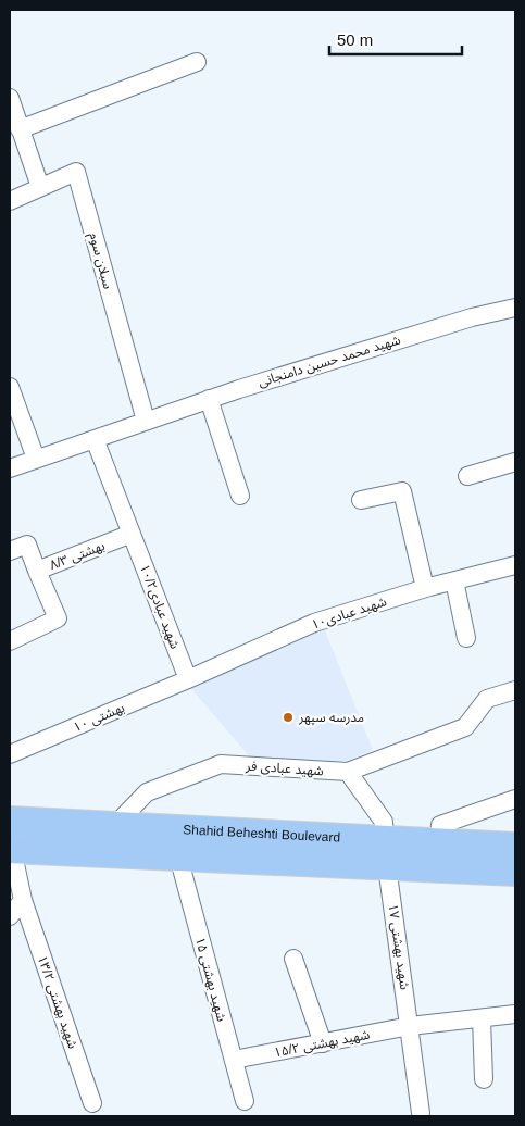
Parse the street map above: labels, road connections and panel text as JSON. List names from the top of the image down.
{
  "streets": {
    "main road": ["Shahid Beheshti Boulevard"],
    "street": [
      "سبلان سوم",
      "شهید محمد حسین دامنجانی",
      "بهشتی ۸/۳",
      "شهید عبادی۱۰/۲",
      "شهید عبادی۱۰",
      "بهشتی ۱۰",
      "شهید عبادی فر",
      "شهید بهشتی ۱۷",
      "شهید بهشتی ۱۵",
      "شهید بهشتی ۱۳/۲",
      "شهید بهشتی ۱۵/۲"
    ]
  },
  "crossings": [
    ["سبلان سوم", "شهید محمد حسین دامنجانی"],
    ["شهید محمد حسین دامنجانی", "شهید عبادی۱۰/۲"],
    ["بهشتی ۸/۳", "شهید عبادی۱۰/۲"],
    ["شهید عبادی۱۰/۲", "شهید عبادی۱۰"],
    ["شهید عبادی۱۰/۲", "بهشتی ۱۰"],
    ["شهید عبادی۱۰", "بهشتی ۱۰"],
    ["شهید عبادی فر", "Shahid Beheshti Boulevard"],
    ["شهید عبادی فر", "شهید بهشتی ۱۷"],
    ["Shahid Beheshti Boulevard", "شهید بهشتی ۱۷"],
    ["Shahid Beheshti Boulevard", "شهید بهشتی ۱۵"],
    ["Shahid Beheshti Boulevard", "شهید بهشتی ۱۳/۲"],
    ["شهید بهشتی ۱۷", "شهید بهشتی ۱۵/۲"],
    ["شهید بهشتی ۱۵", "شهید بهشتی ۱۵/۲"]
  ],
  "places": ["مدرسه سپهر"],
  "scale_bar": "50 m"
}
